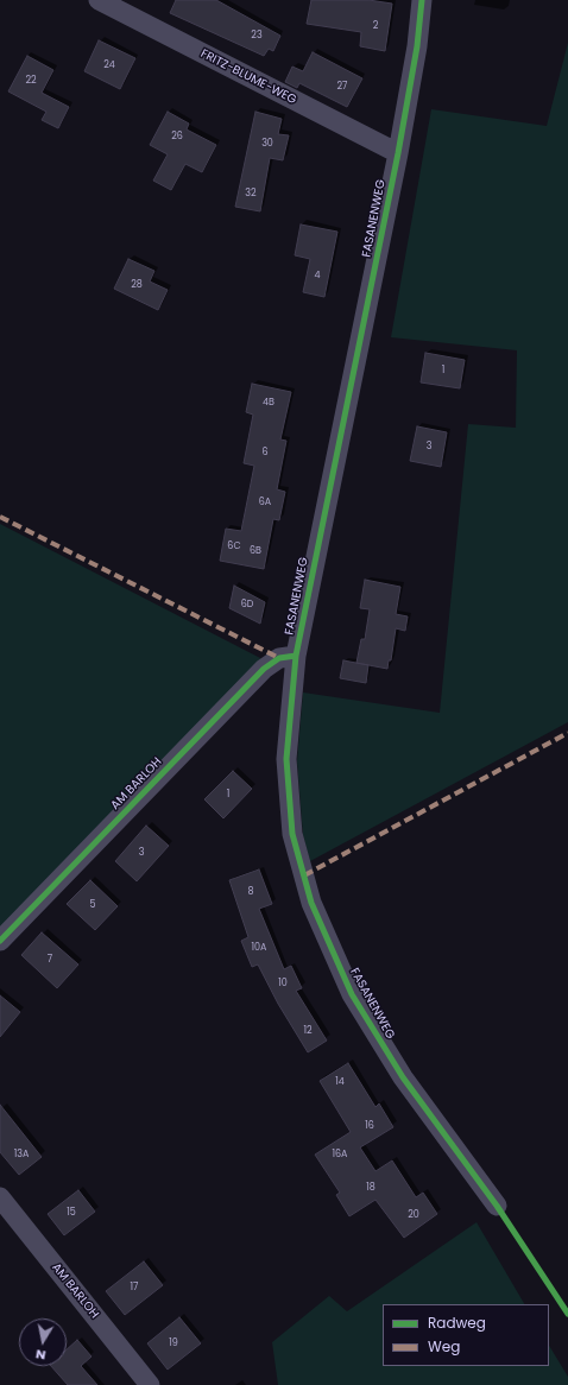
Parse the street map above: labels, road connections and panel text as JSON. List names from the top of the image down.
{
  "streets": {
    "street": ["FRITZ-BLUME-WEG", "FASANENWEG", "AM BARLOH"]
  },
  "crossings": [
    ["FRITZ-BLUME-WEG", "FASANENWEG"],
    ["FASANENWEG", "AM BARLOH"]
  ],
  "house_numbers": [
    "2",
    "23",
    "24",
    "22",
    "27",
    "26",
    "30",
    "32",
    "4",
    "28",
    "1",
    "4B",
    "3",
    "6",
    "6A",
    "6C",
    "6B",
    "6D",
    "1",
    "3",
    "8",
    "5",
    "10A",
    "7",
    "10",
    "12",
    "14",
    "16",
    "13A",
    "16A",
    "18",
    "15",
    "20",
    "17",
    "19"
  ],
  "legend": ["Radweg", "Weg"],
  "north": "bottom"
}
